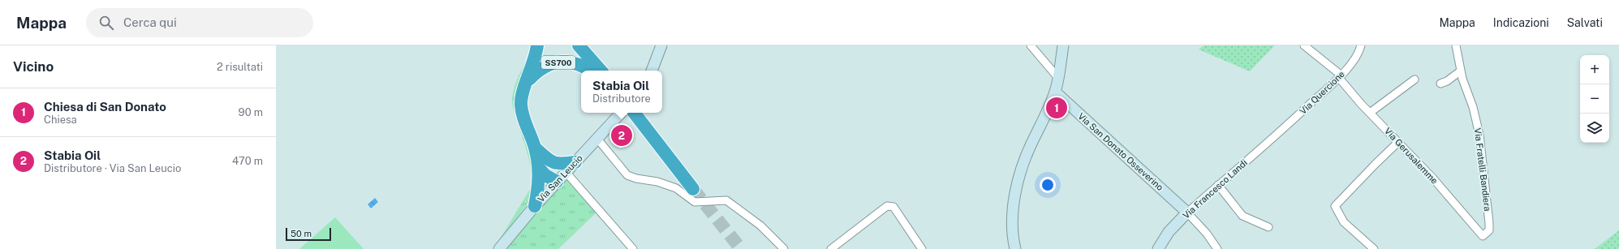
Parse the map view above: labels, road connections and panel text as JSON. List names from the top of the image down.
{
  "streets": {
    "highway": ["SS700"],
    "street": [
      "Via Quercione",
      "Via San Donato Osseverino",
      "Via Gerusalemme",
      "Via Fratelli Bandiera",
      "Via San Leucio",
      "Via Francesco Landi"
    ]
  },
  "crossings": [
    ["SS700", "Via San Leucio"],
    ["Via Quercione", "Via Gerusalemme"],
    ["Via Quercione", "Via Francesco Landi"],
    ["Via San Donato Osseverino", "Via Francesco Landi"],
    ["Via Gerusalemme", "Via Fratelli Bandiera"]
  ],
  "scale_bar": "50 m",
  "page": {
    "header": "Mappa",
    "search": "Cerca qui",
    "nav": ["Mappa", "Indicazioni", "Salvati"],
    "heading": ["Vicino", "2 risultati"],
    "map_buttons": ["+", "−"],
    "popup": ["Stabia Oil", "Distributore"],
    "list": [
      {
        "mark": "1",
        "name": "Chiesa di San Donato",
        "note": "Chiesa",
        "value": "90 m"
      },
      {
        "mark": "2",
        "name": "Stabia Oil",
        "note": "Distributore · Via San Leucio",
        "value": "470 m"
      }
    ],
    "pins": ["1", "2"],
    "scale": "50 m"
  }
}
